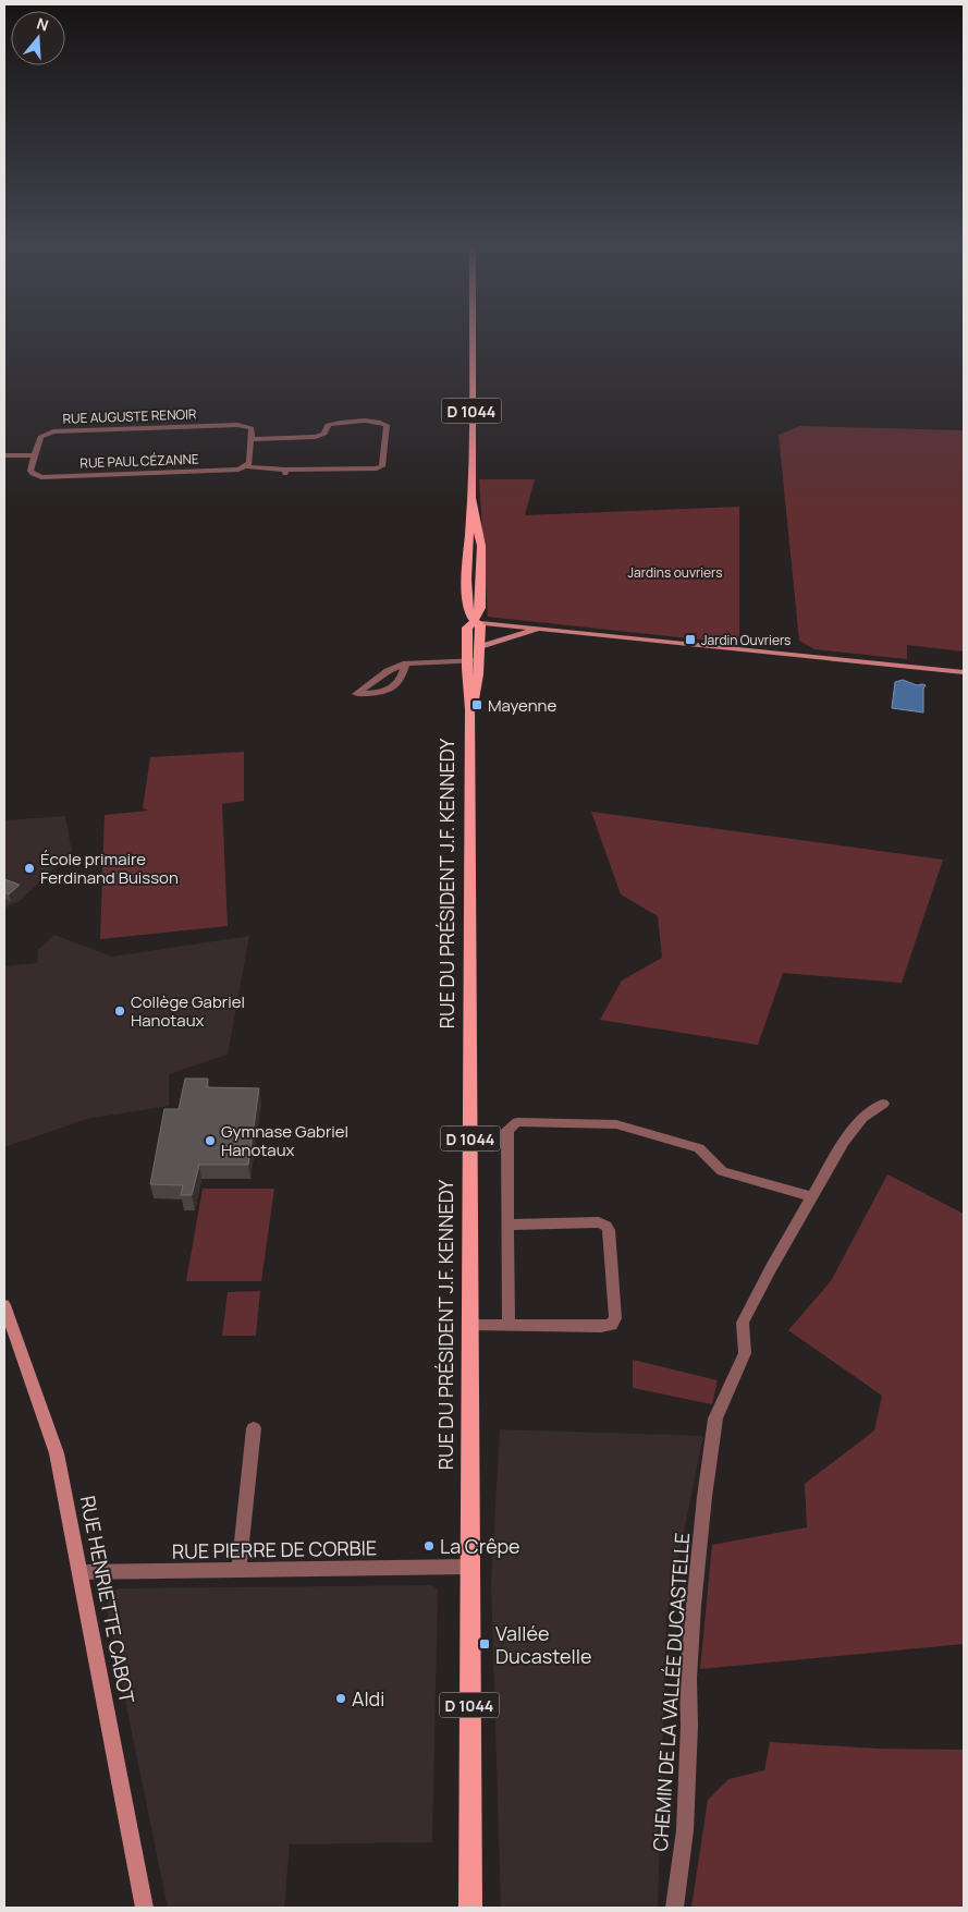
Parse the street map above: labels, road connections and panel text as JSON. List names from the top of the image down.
{
  "streets": {
    "main road": ["D 1044", "RUE DU PRÉSIDENT J.F. KENNEDY"],
    "street": [
      "RUE AUGUSTE RENOIR",
      "RUE PAUL CÉZANNE",
      "RUE PIERRE DE CORBIE",
      "RUE HENRIETTE CABOT",
      "CHEMIN DE LA VALLÉE DUCASTELLE"
    ]
  },
  "crossings": [
    ["RUE AUGUSTE RENOIR", "RUE PAUL CÉZANNE"],
    ["RUE DU PRÉSIDENT J.F. KENNEDY", "RUE PIERRE DE CORBIE"],
    ["RUE PIERRE DE CORBIE", "RUE HENRIETTE CABOT"]
  ],
  "parks": ["Jardins ouvriers"],
  "places": {
    "transit": ["Jardin Ouvriers", "Mayenne", "Vallée Ducastelle"],
    "other": [
      "École primaire Ferdinand Buisson",
      "Collège Gabriel Hanotaux",
      "Gymnase Gabriel Hanotaux",
      "La Crêpe",
      "Aldi"
    ]
  },
  "north": "top"
}
